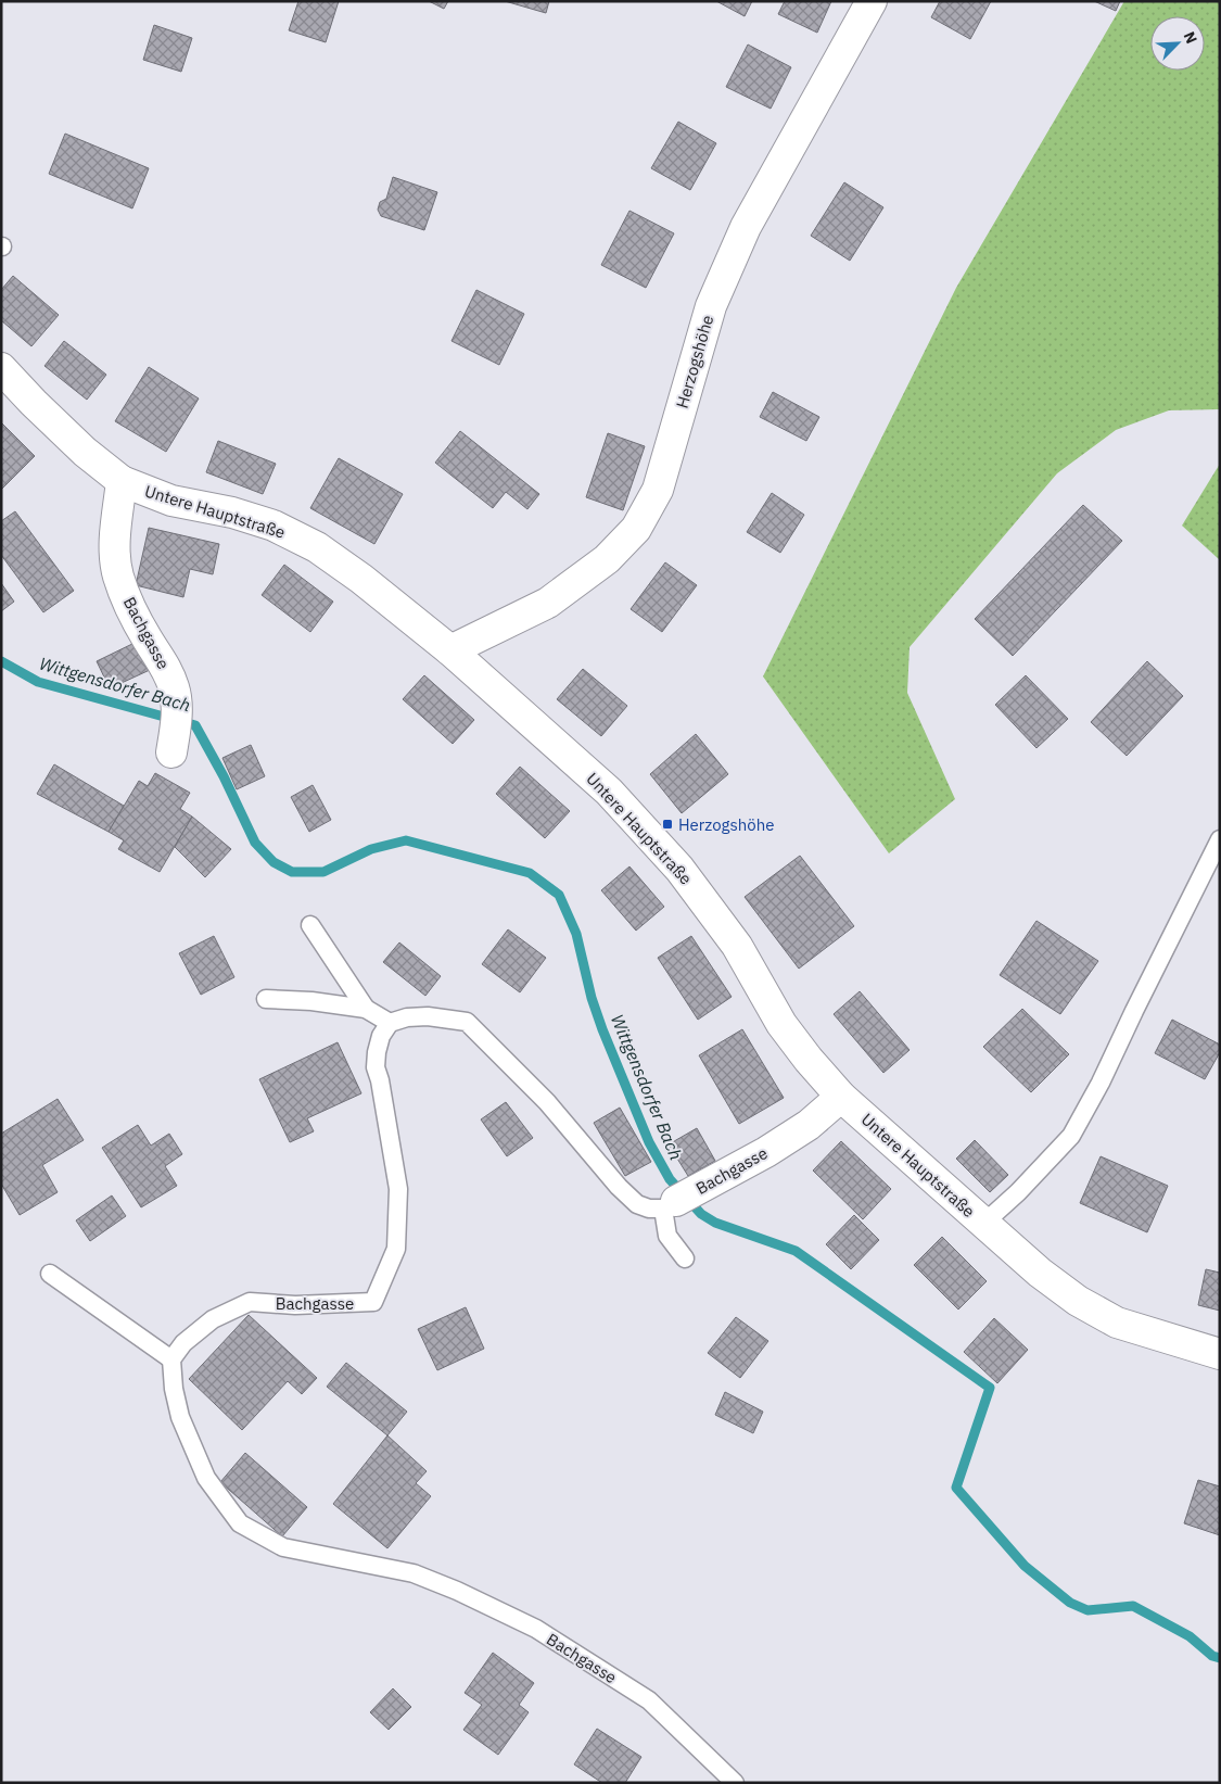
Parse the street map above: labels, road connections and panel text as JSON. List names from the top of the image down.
{
  "streets": {
    "street": ["Herzogshöhe", "Untere Hauptstraße", "Bachgasse"]
  },
  "crossings": [
    ["Herzogshöhe", "Untere Hauptstraße"],
    ["Untere Hauptstraße", "Bachgasse"]
  ],
  "water": ["Wittgensdorfer Bach"],
  "places": {
    "transit": ["Herzogshöhe"]
  },
  "north": "top right"
}
